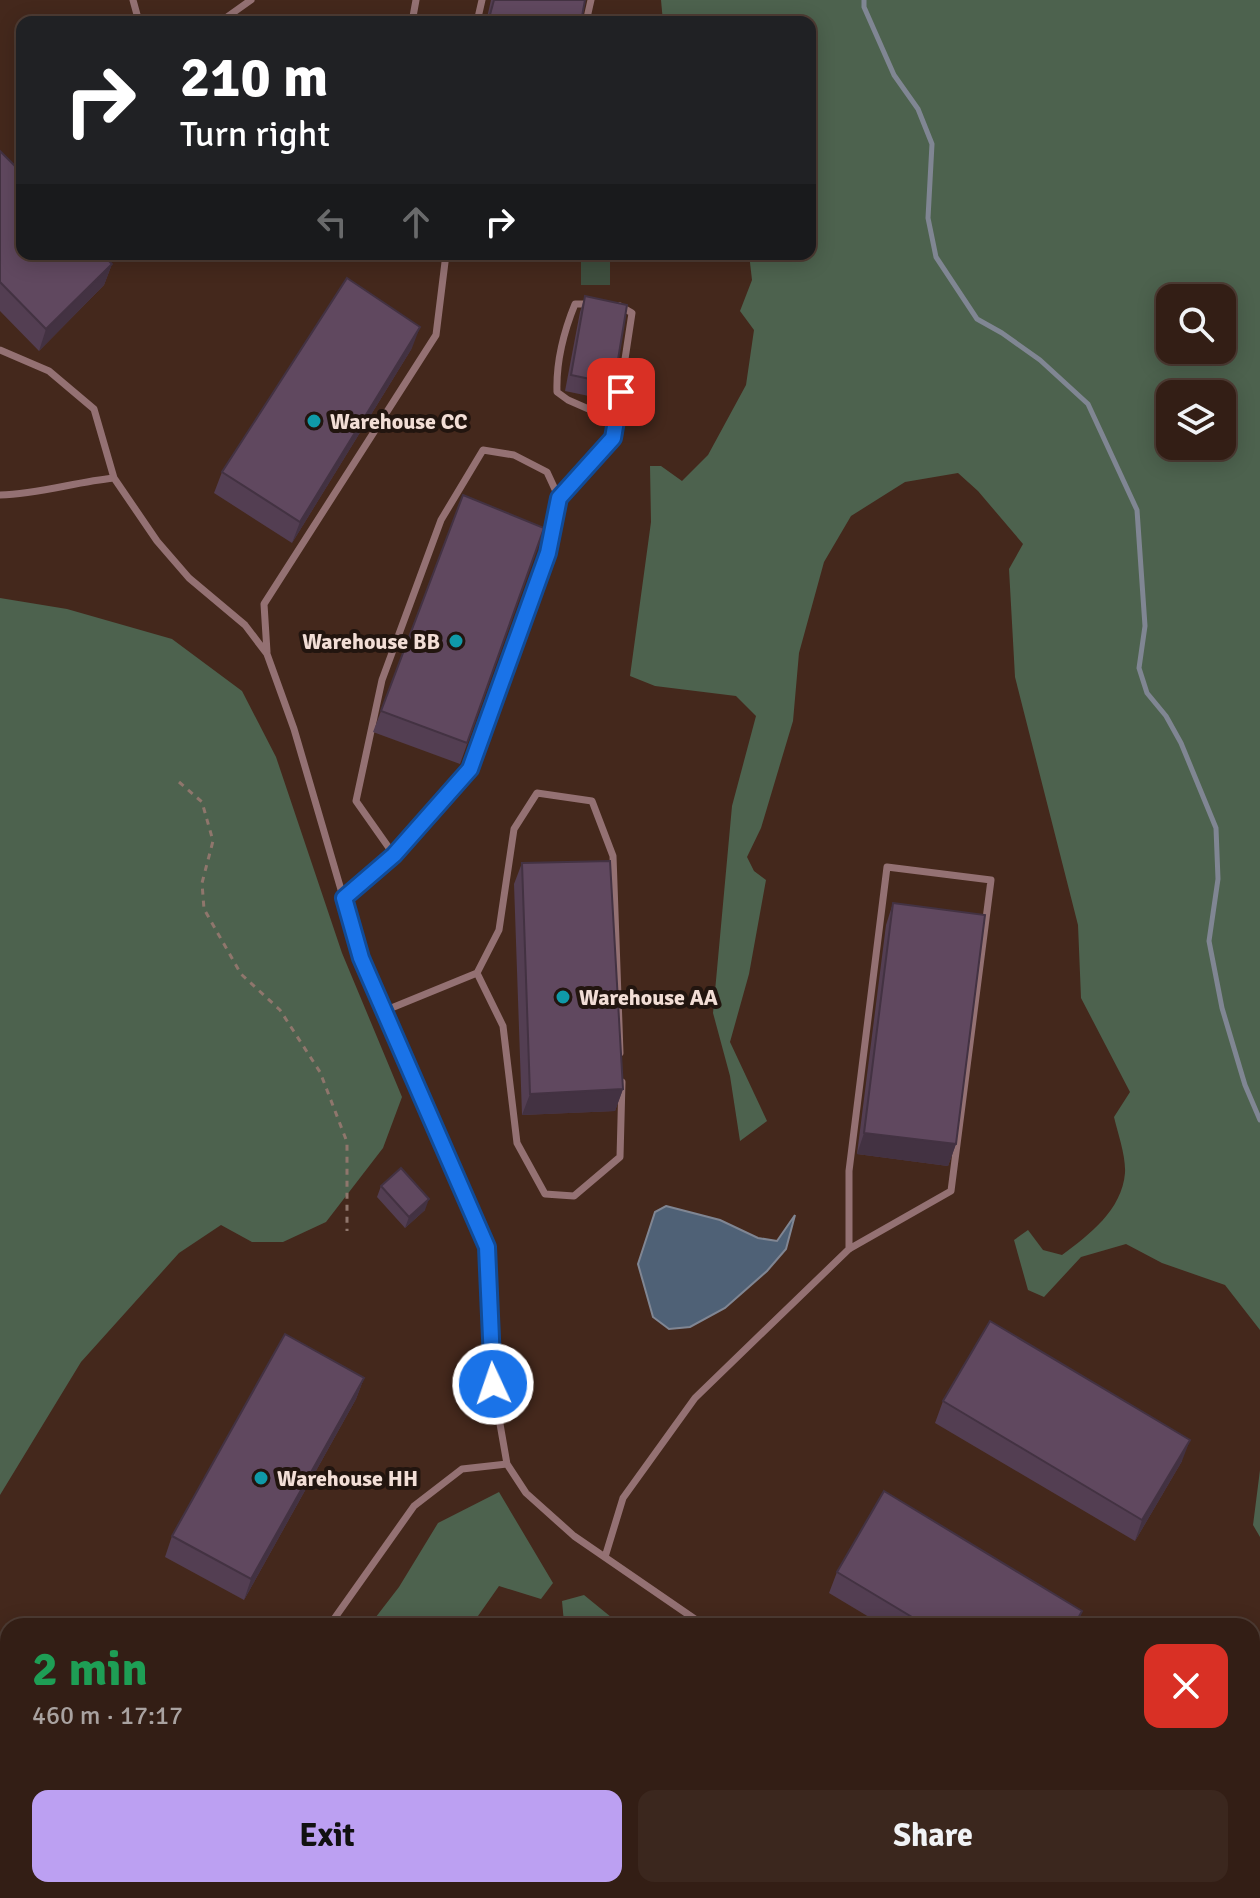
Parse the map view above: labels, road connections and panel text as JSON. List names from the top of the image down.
{
  "places": [
    "Warehouse CC",
    "Warehouse BB",
    "Warehouse AA",
    "Warehouse HH"
  ],
  "page": {
    "turn": ["210 m", "Turn right"],
    "heading": ["2 min", "460 m · 17:17"],
    "buttons": ["Exit", "Share"]
  }
}
